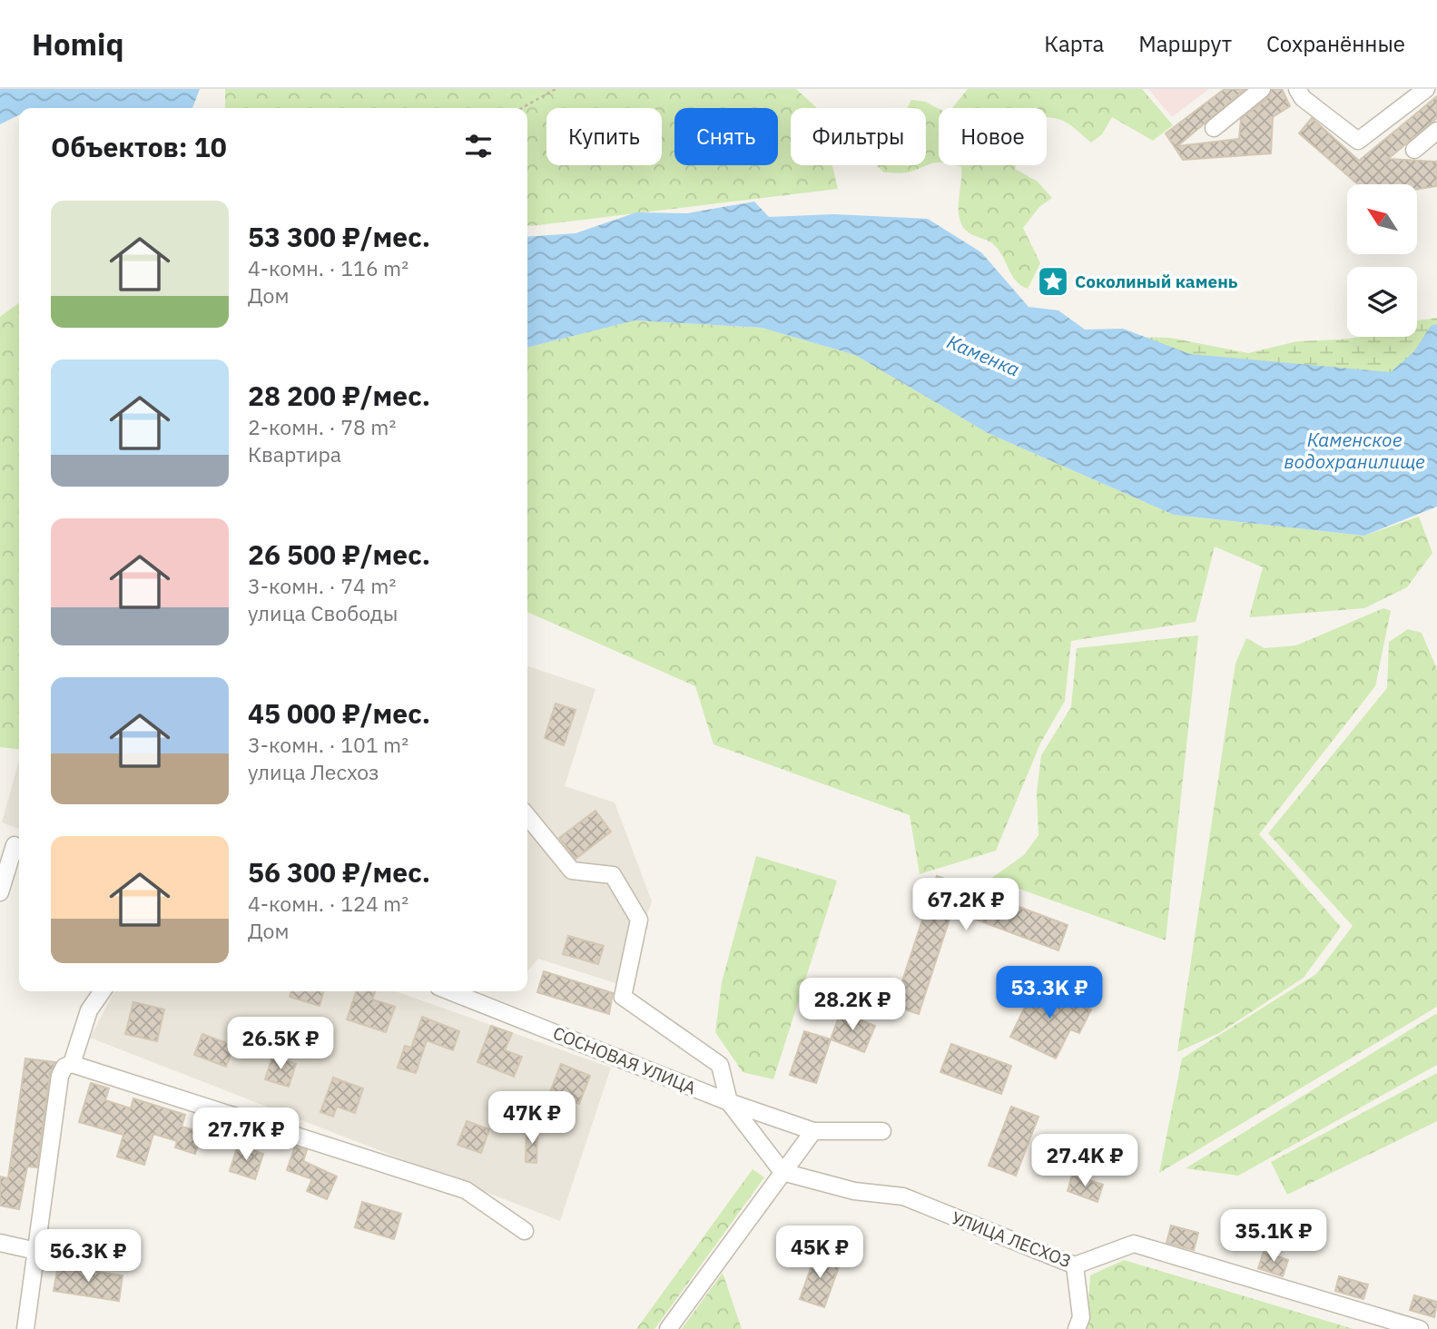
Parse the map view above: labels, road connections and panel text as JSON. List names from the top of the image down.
{
  "streets": {
    "street": ["СОСНОВАЯ УЛИЦА", "УЛИЦА ЛЕСХОЗ"]
  },
  "water": ["Каменка", "Каменское водохранилище"],
  "places": {
    "place": ["Соколиный камень"]
  },
  "north": "top left",
  "page": {
    "header": "Homiq",
    "nav": ["Карта", "Маршрут", "Сохранённые"],
    "chip": [
      "Купить",
      "Снять",
      "Фильтры",
      "Новое"
    ],
    "heading": "Объектов: 10",
    "list": [
      {
        "name": "53 300 ₽/мес.",
        "note": "4-комн. · 116 m² · Дом"
      },
      {
        "name": "28 200 ₽/мес.",
        "note": "2-комн. · 78 m² · Квартира"
      },
      {
        "name": "26 500 ₽/мес.",
        "note": "3-комн. · 74 m² · улица Свободы"
      },
      {
        "name": "45 000 ₽/мес.",
        "note": "3-комн. · 101 m² · улица Лесхоз"
      },
      {
        "name": "56 300 ₽/мес.",
        "note": "4-комн. · 124 m² · Дом"
      }
    ],
    "price": [
      "67.2K ₽",
      "53.3K ₽",
      "28.2K ₽",
      "26.5K ₽",
      "47K ₽",
      "27.7K ₽",
      "27.4K ₽",
      "35.1K ₽",
      "45K ₽",
      "56.3K ₽"
    ]
  }
}
